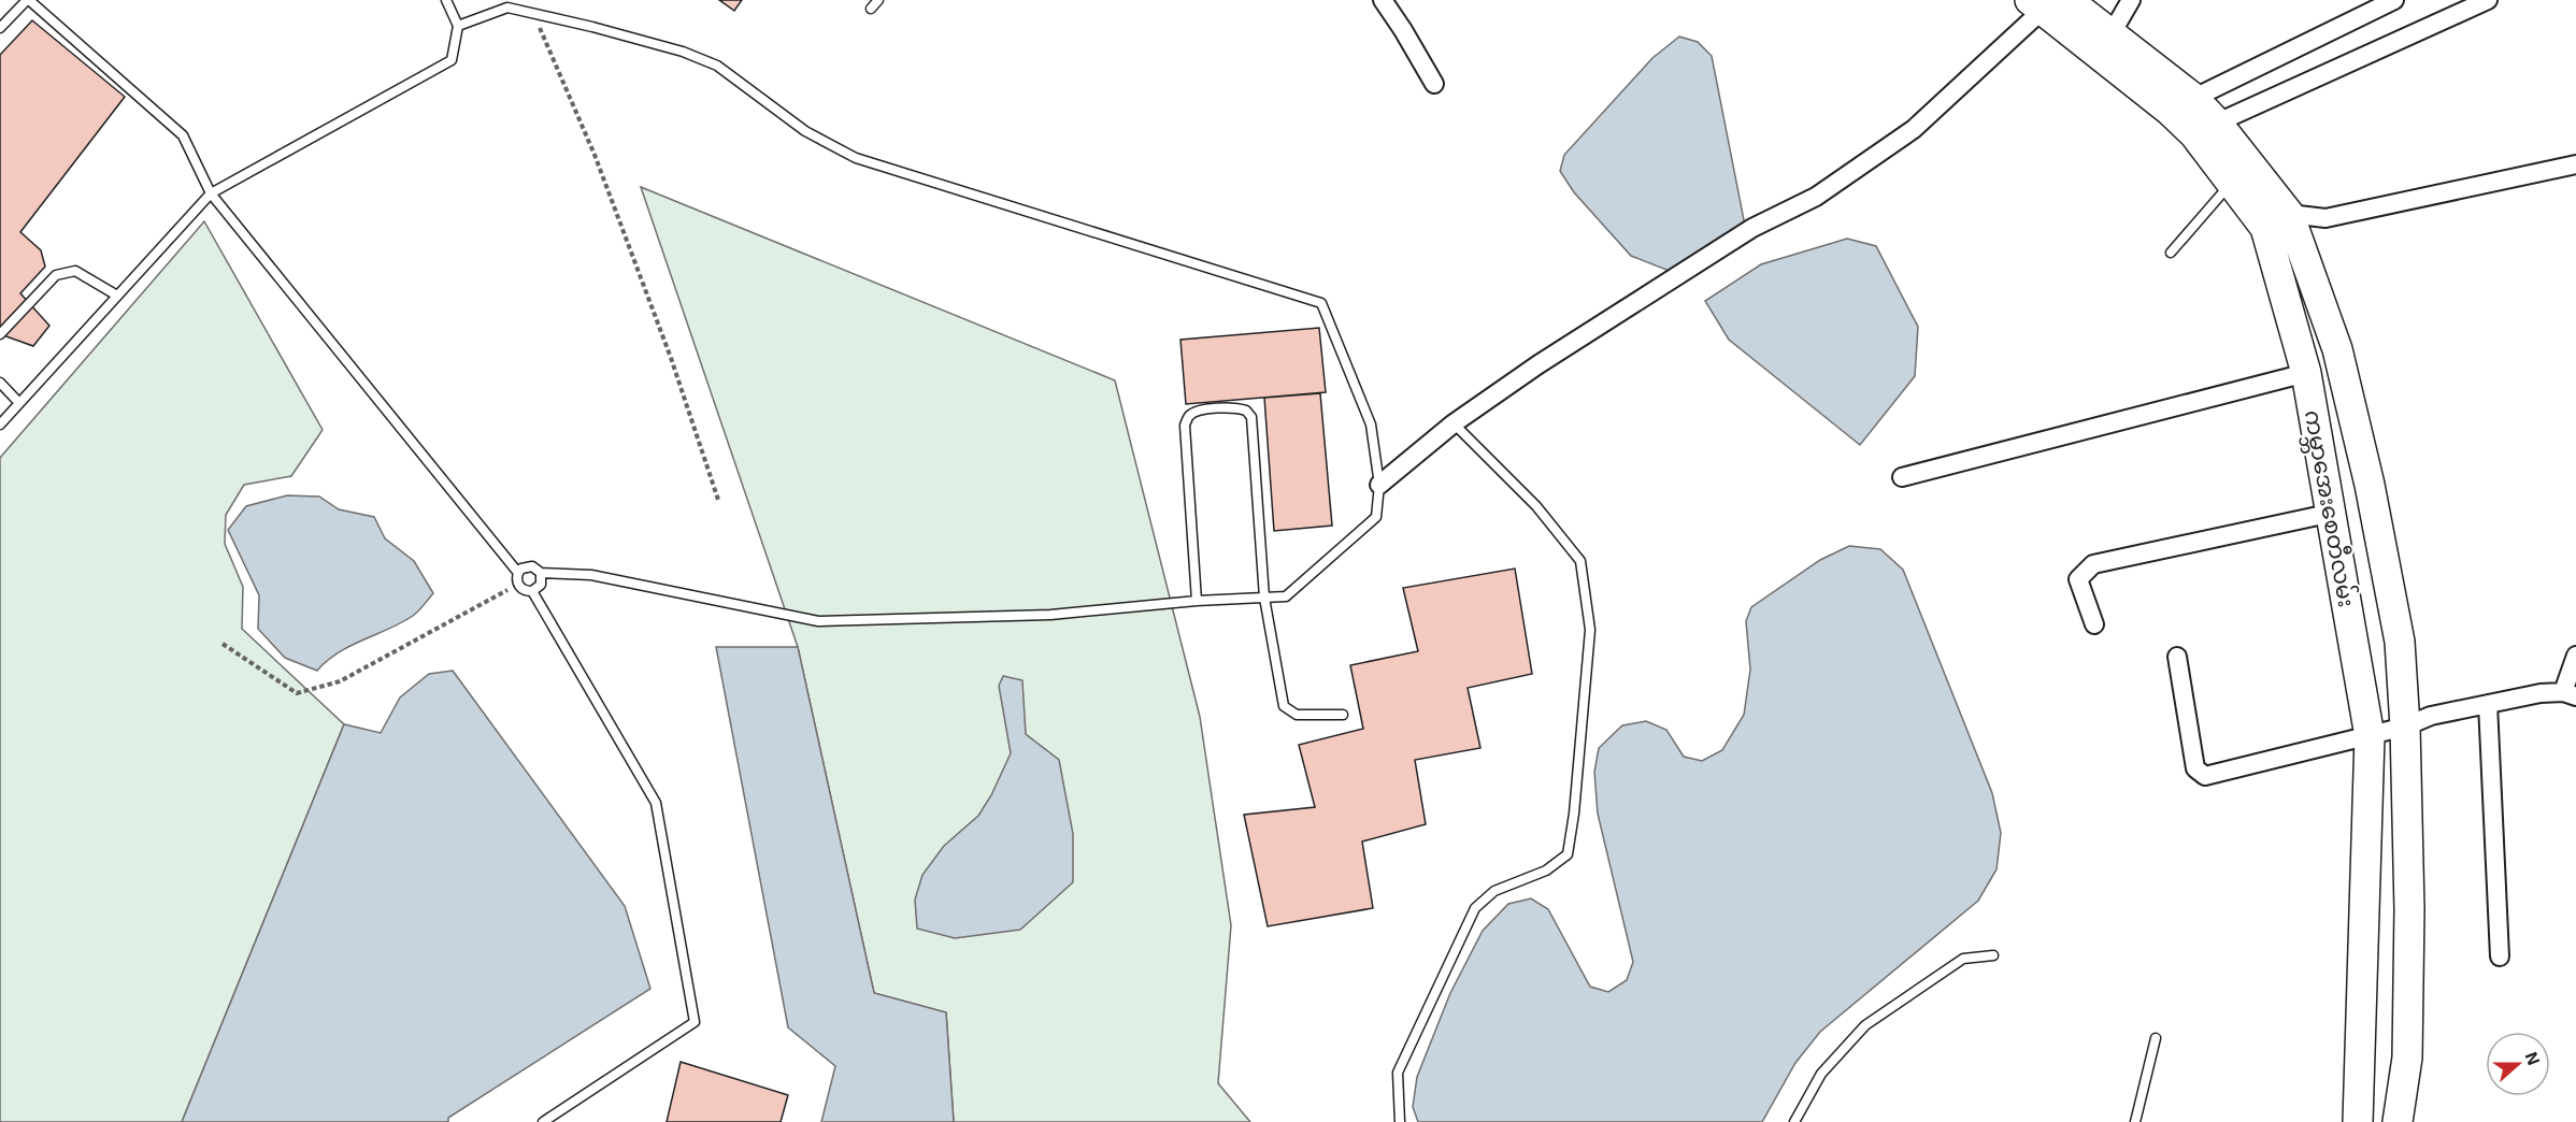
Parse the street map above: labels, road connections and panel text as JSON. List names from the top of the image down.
{
  "streets": {
    "main road": ["ကမ္ဘာအေးစေတီလမ်း"]
  },
  "north": "right"
}
